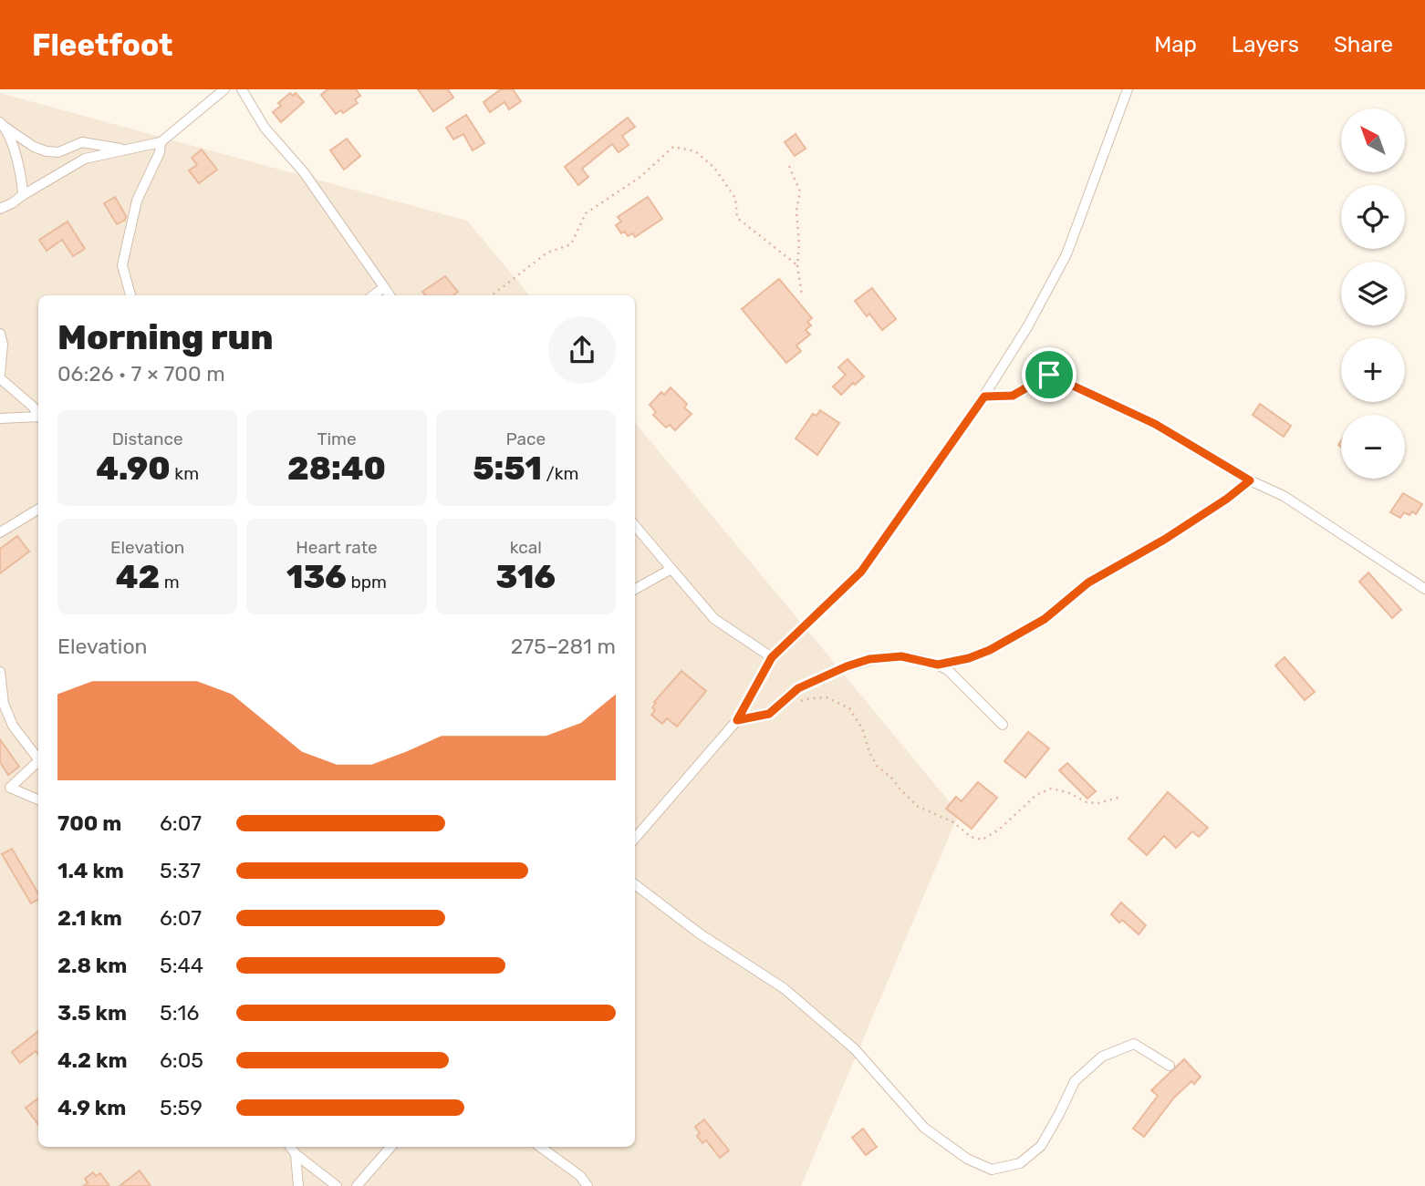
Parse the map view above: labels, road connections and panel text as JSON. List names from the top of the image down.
{
  "north": "top left",
  "page": {
    "header": "Fleetfoot",
    "nav": ["Map", "Layers", "Share"],
    "map_buttons": ["+", "−"],
    "heading": ["Morning run", "06:26 · 7 × 700 m"],
    "stats": [
      ["Distance", "4.90 km"],
      ["Time", "28:40"],
      ["Pace", "5:51 /km"],
      ["Elevation", "42 m"],
      ["Heart rate", "136 bpm"],
      ["kcal", "316"]
    ],
    "chart": ["Elevation", "275–281 m"],
    "list": [
      {
        "name": "700 m",
        "note": "6:07"
      },
      {
        "name": "1.4 km",
        "note": "5:37"
      },
      {
        "name": "2.1 km",
        "note": "6:07"
      },
      {
        "name": "2.8 km",
        "note": "5:44"
      },
      {
        "name": "3.5 km",
        "note": "5:16"
      },
      {
        "name": "4.2 km",
        "note": "6:05"
      },
      {
        "name": "4.9 km",
        "note": "5:59"
      }
    ]
  }
}
